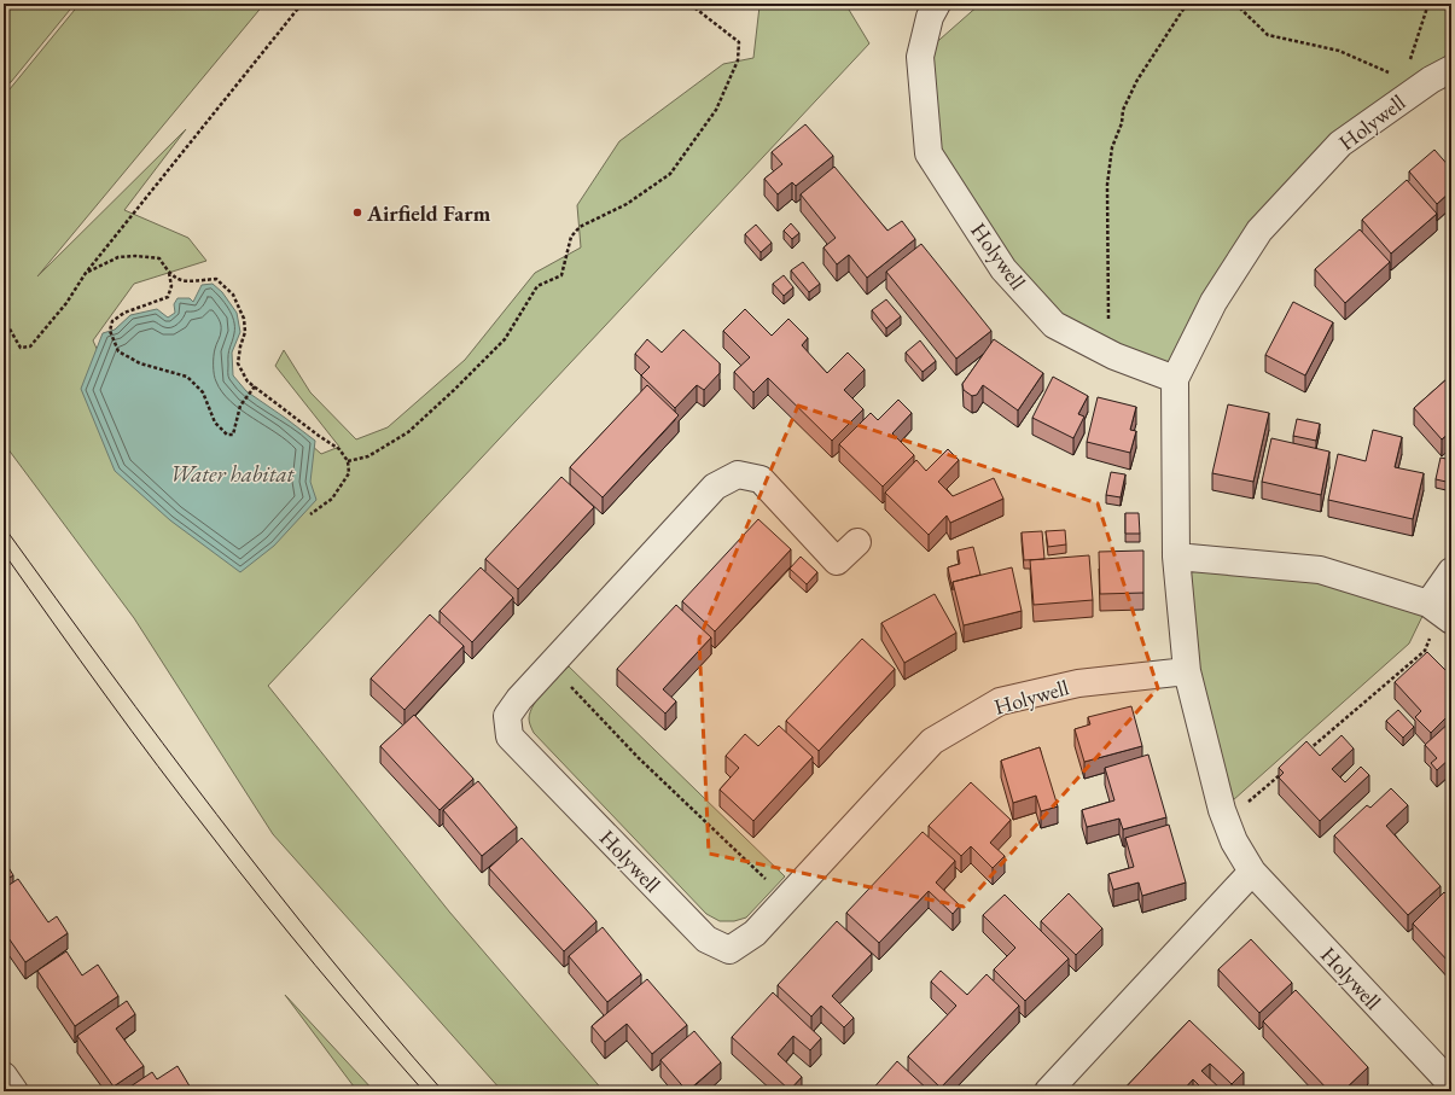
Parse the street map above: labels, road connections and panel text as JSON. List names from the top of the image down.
{
  "streets": {
    "street": ["Holywell"]
  },
  "water": ["Water habitat"],
  "places": ["Airfield Farm"]
}
